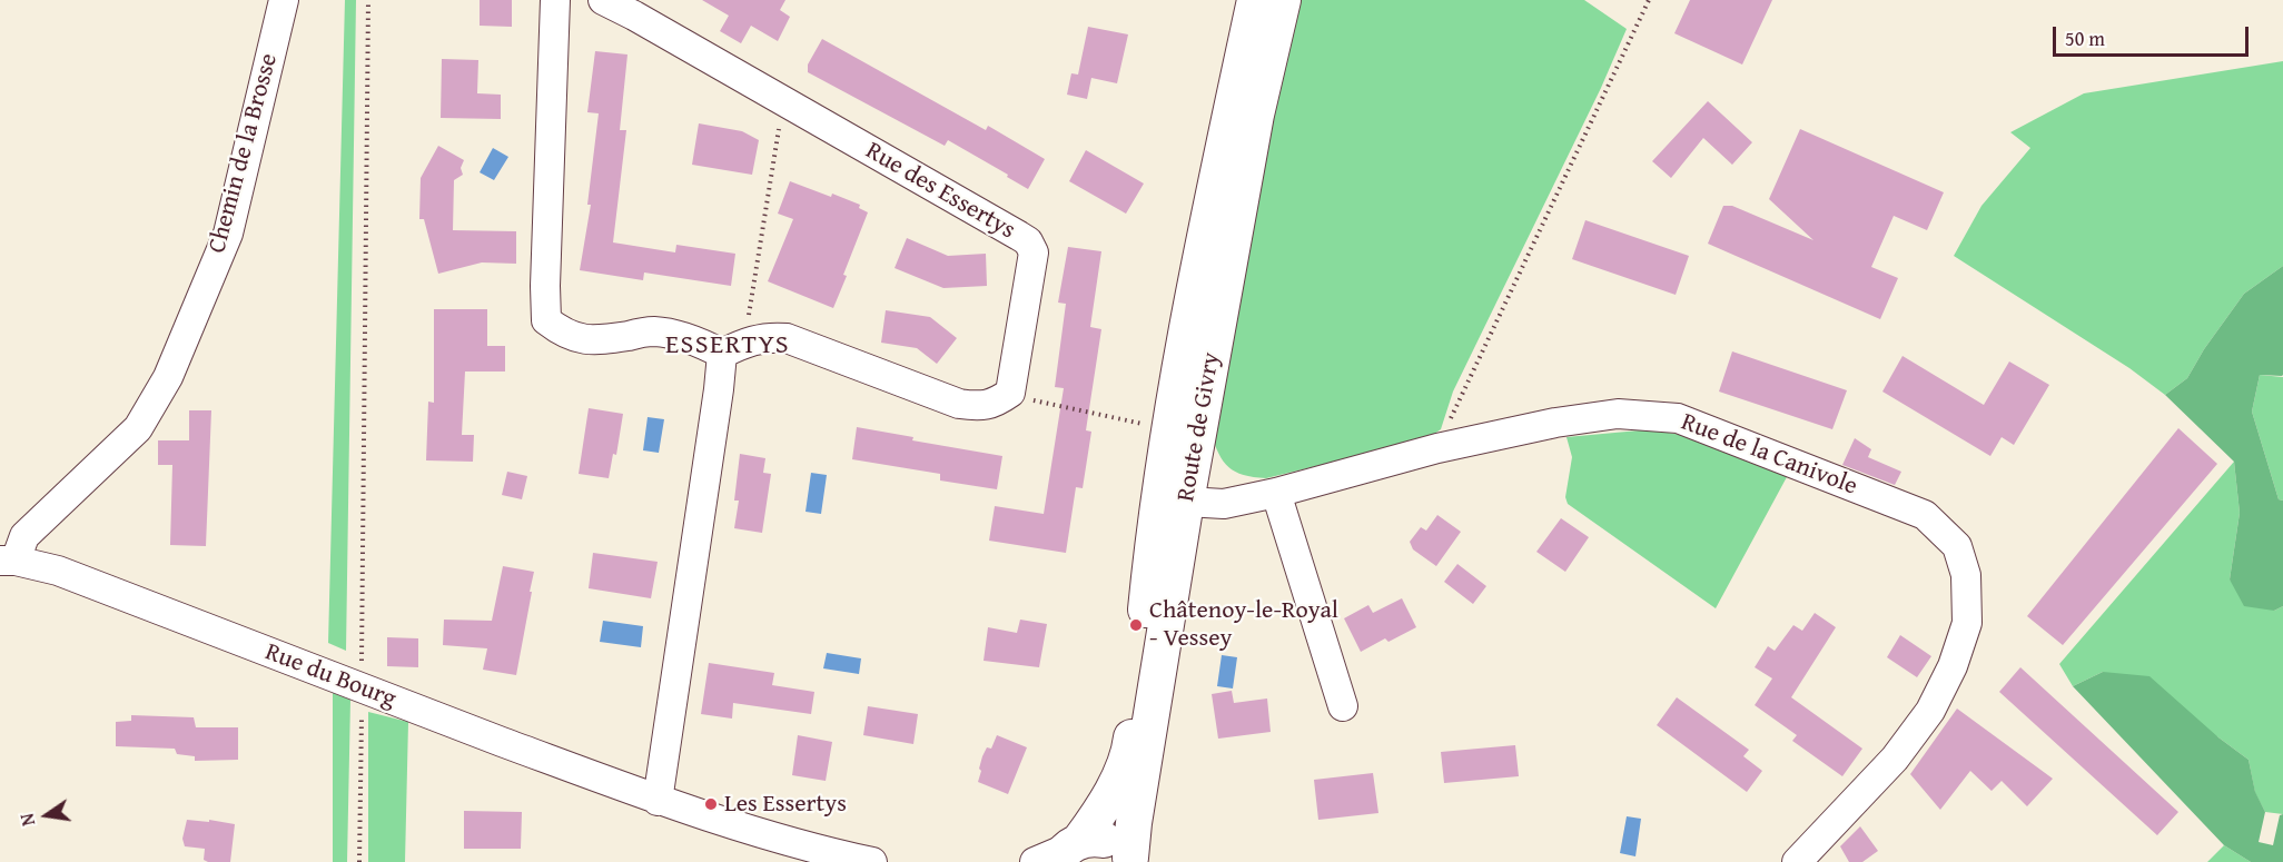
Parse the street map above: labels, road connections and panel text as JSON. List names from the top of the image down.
{
  "streets": {
    "main road": ["Route de Givry"],
    "street": [
      "Chemin de la Brosse",
      "Rue des Essertys",
      "Rue de la Canivole",
      "Rue du Bourg"
    ]
  },
  "crossings": [
    ["Chemin de la Brosse", "Rue du Bourg"],
    ["Route de Givry", "Rue de la Canivole"]
  ],
  "districts": ["ESSERTYS"],
  "places": ["Châtenoy-le-Royal - Vessey", "Les Essertys"],
  "scale_bar": "50 m",
  "north": "left"
}
